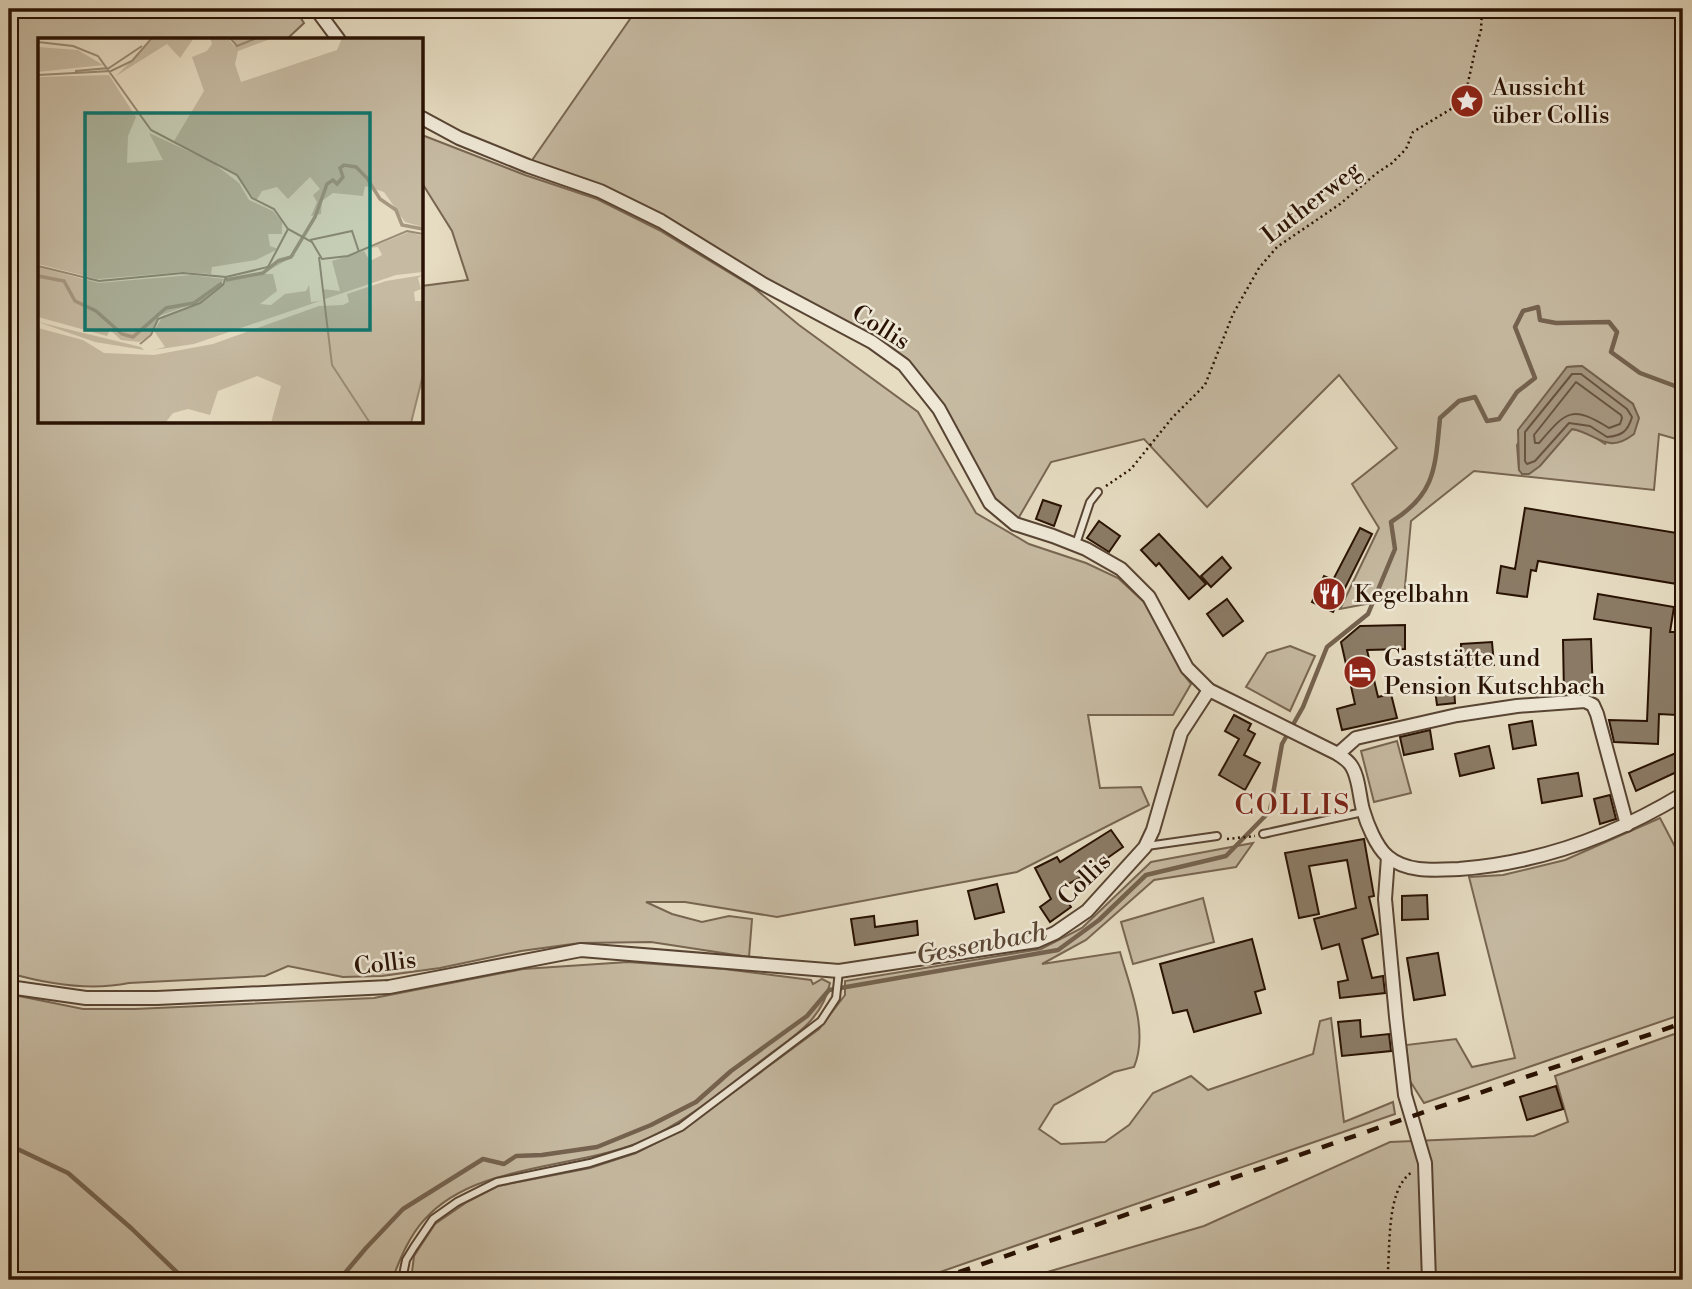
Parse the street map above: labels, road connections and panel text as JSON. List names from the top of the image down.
{
  "streets": {
    "street": ["Collis"],
    "path": ["Lutherweg"]
  },
  "districts": ["COLLIS"],
  "water": ["Gessenbach"],
  "places": {
    "place": ["Aussicht über Collis"],
    "restaurant": ["Kegelbahn"],
    "hotel": ["Gaststätte und Pension Kutschbach"]
  }
}
